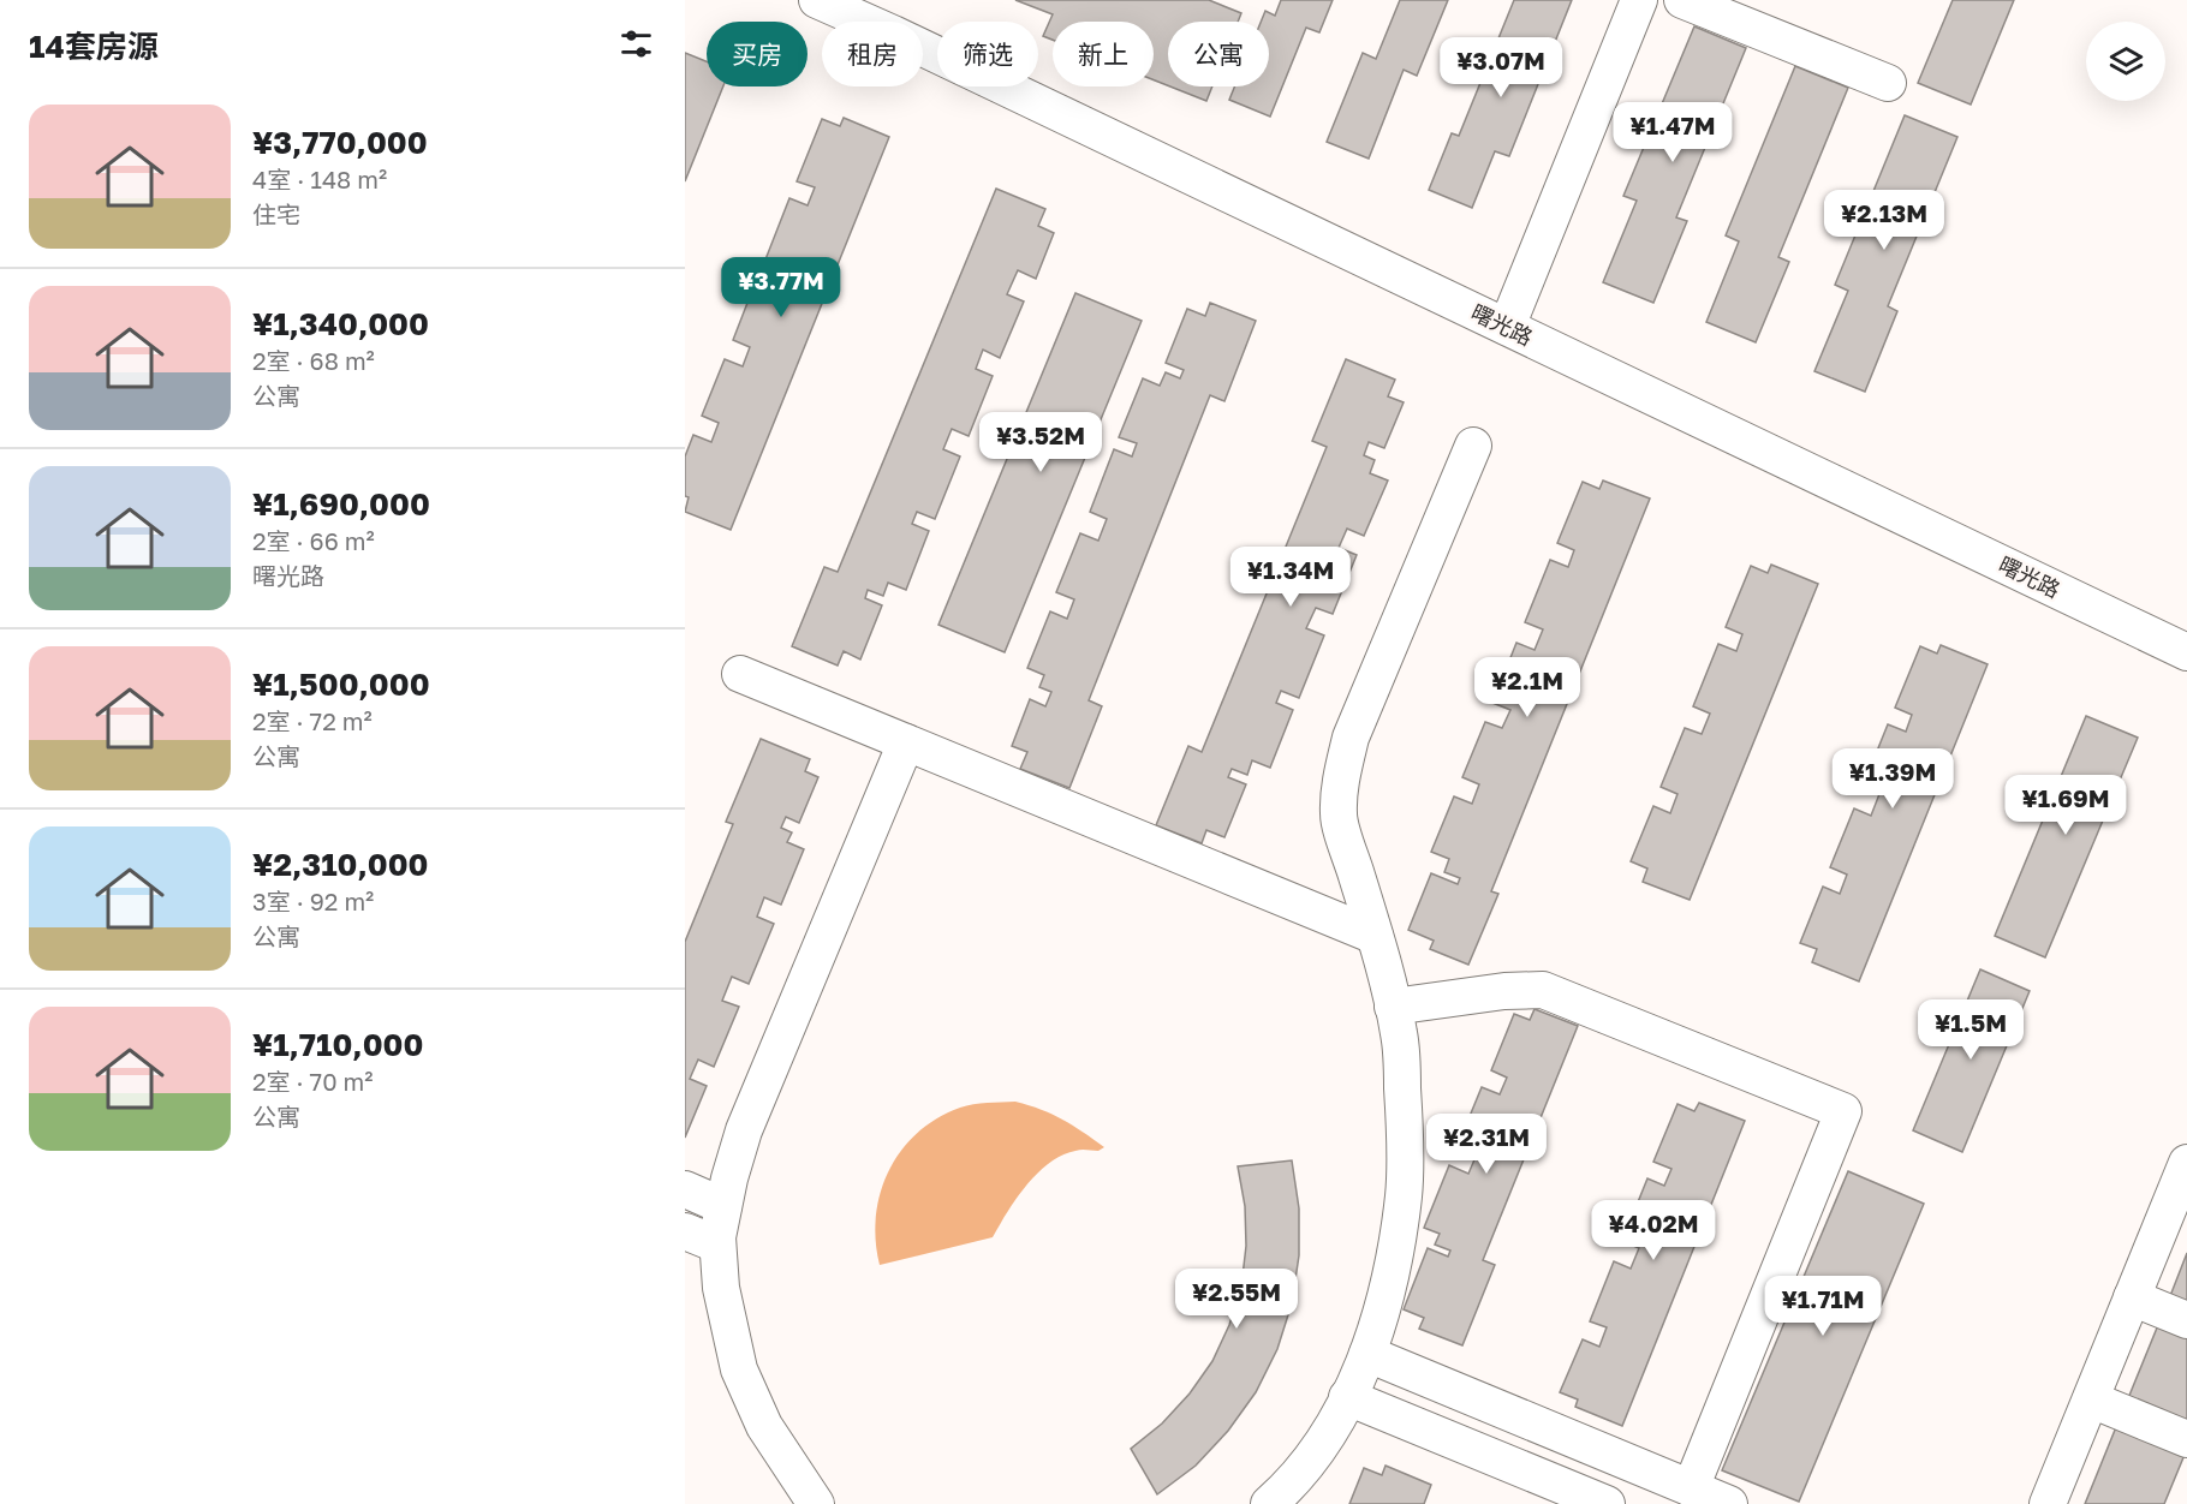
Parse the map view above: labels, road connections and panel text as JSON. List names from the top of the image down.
{
  "streets": {
    "street": ["曙光路"]
  },
  "page": {
    "heading": "14套房源",
    "chip": [
      "买房",
      "租房",
      "筛选",
      "新上",
      "公寓"
    ],
    "price": [
      "¥3.07M",
      "¥1.47M",
      "¥2.13M",
      "¥3.77M",
      "¥3.52M",
      "¥1.34M",
      "¥2.1M",
      "¥1.39M",
      "¥1.69M",
      "¥1.5M",
      "¥2.31M",
      "¥4.02M",
      "¥2.55M",
      "¥1.71M"
    ],
    "list": [
      {
        "name": "¥3,770,000",
        "note": "4室 · 148 m² · 住宅"
      },
      {
        "name": "¥1,340,000",
        "note": "2室 · 68 m² · 公寓"
      },
      {
        "name": "¥1,690,000",
        "note": "2室 · 66 m² · 曙光路"
      },
      {
        "name": "¥1,500,000",
        "note": "2室 · 72 m² · 公寓"
      },
      {
        "name": "¥2,310,000",
        "note": "3室 · 92 m² · 公寓"
      },
      {
        "name": "¥1,710,000",
        "note": "2室 · 70 m² · 公寓"
      }
    ]
  }
}
